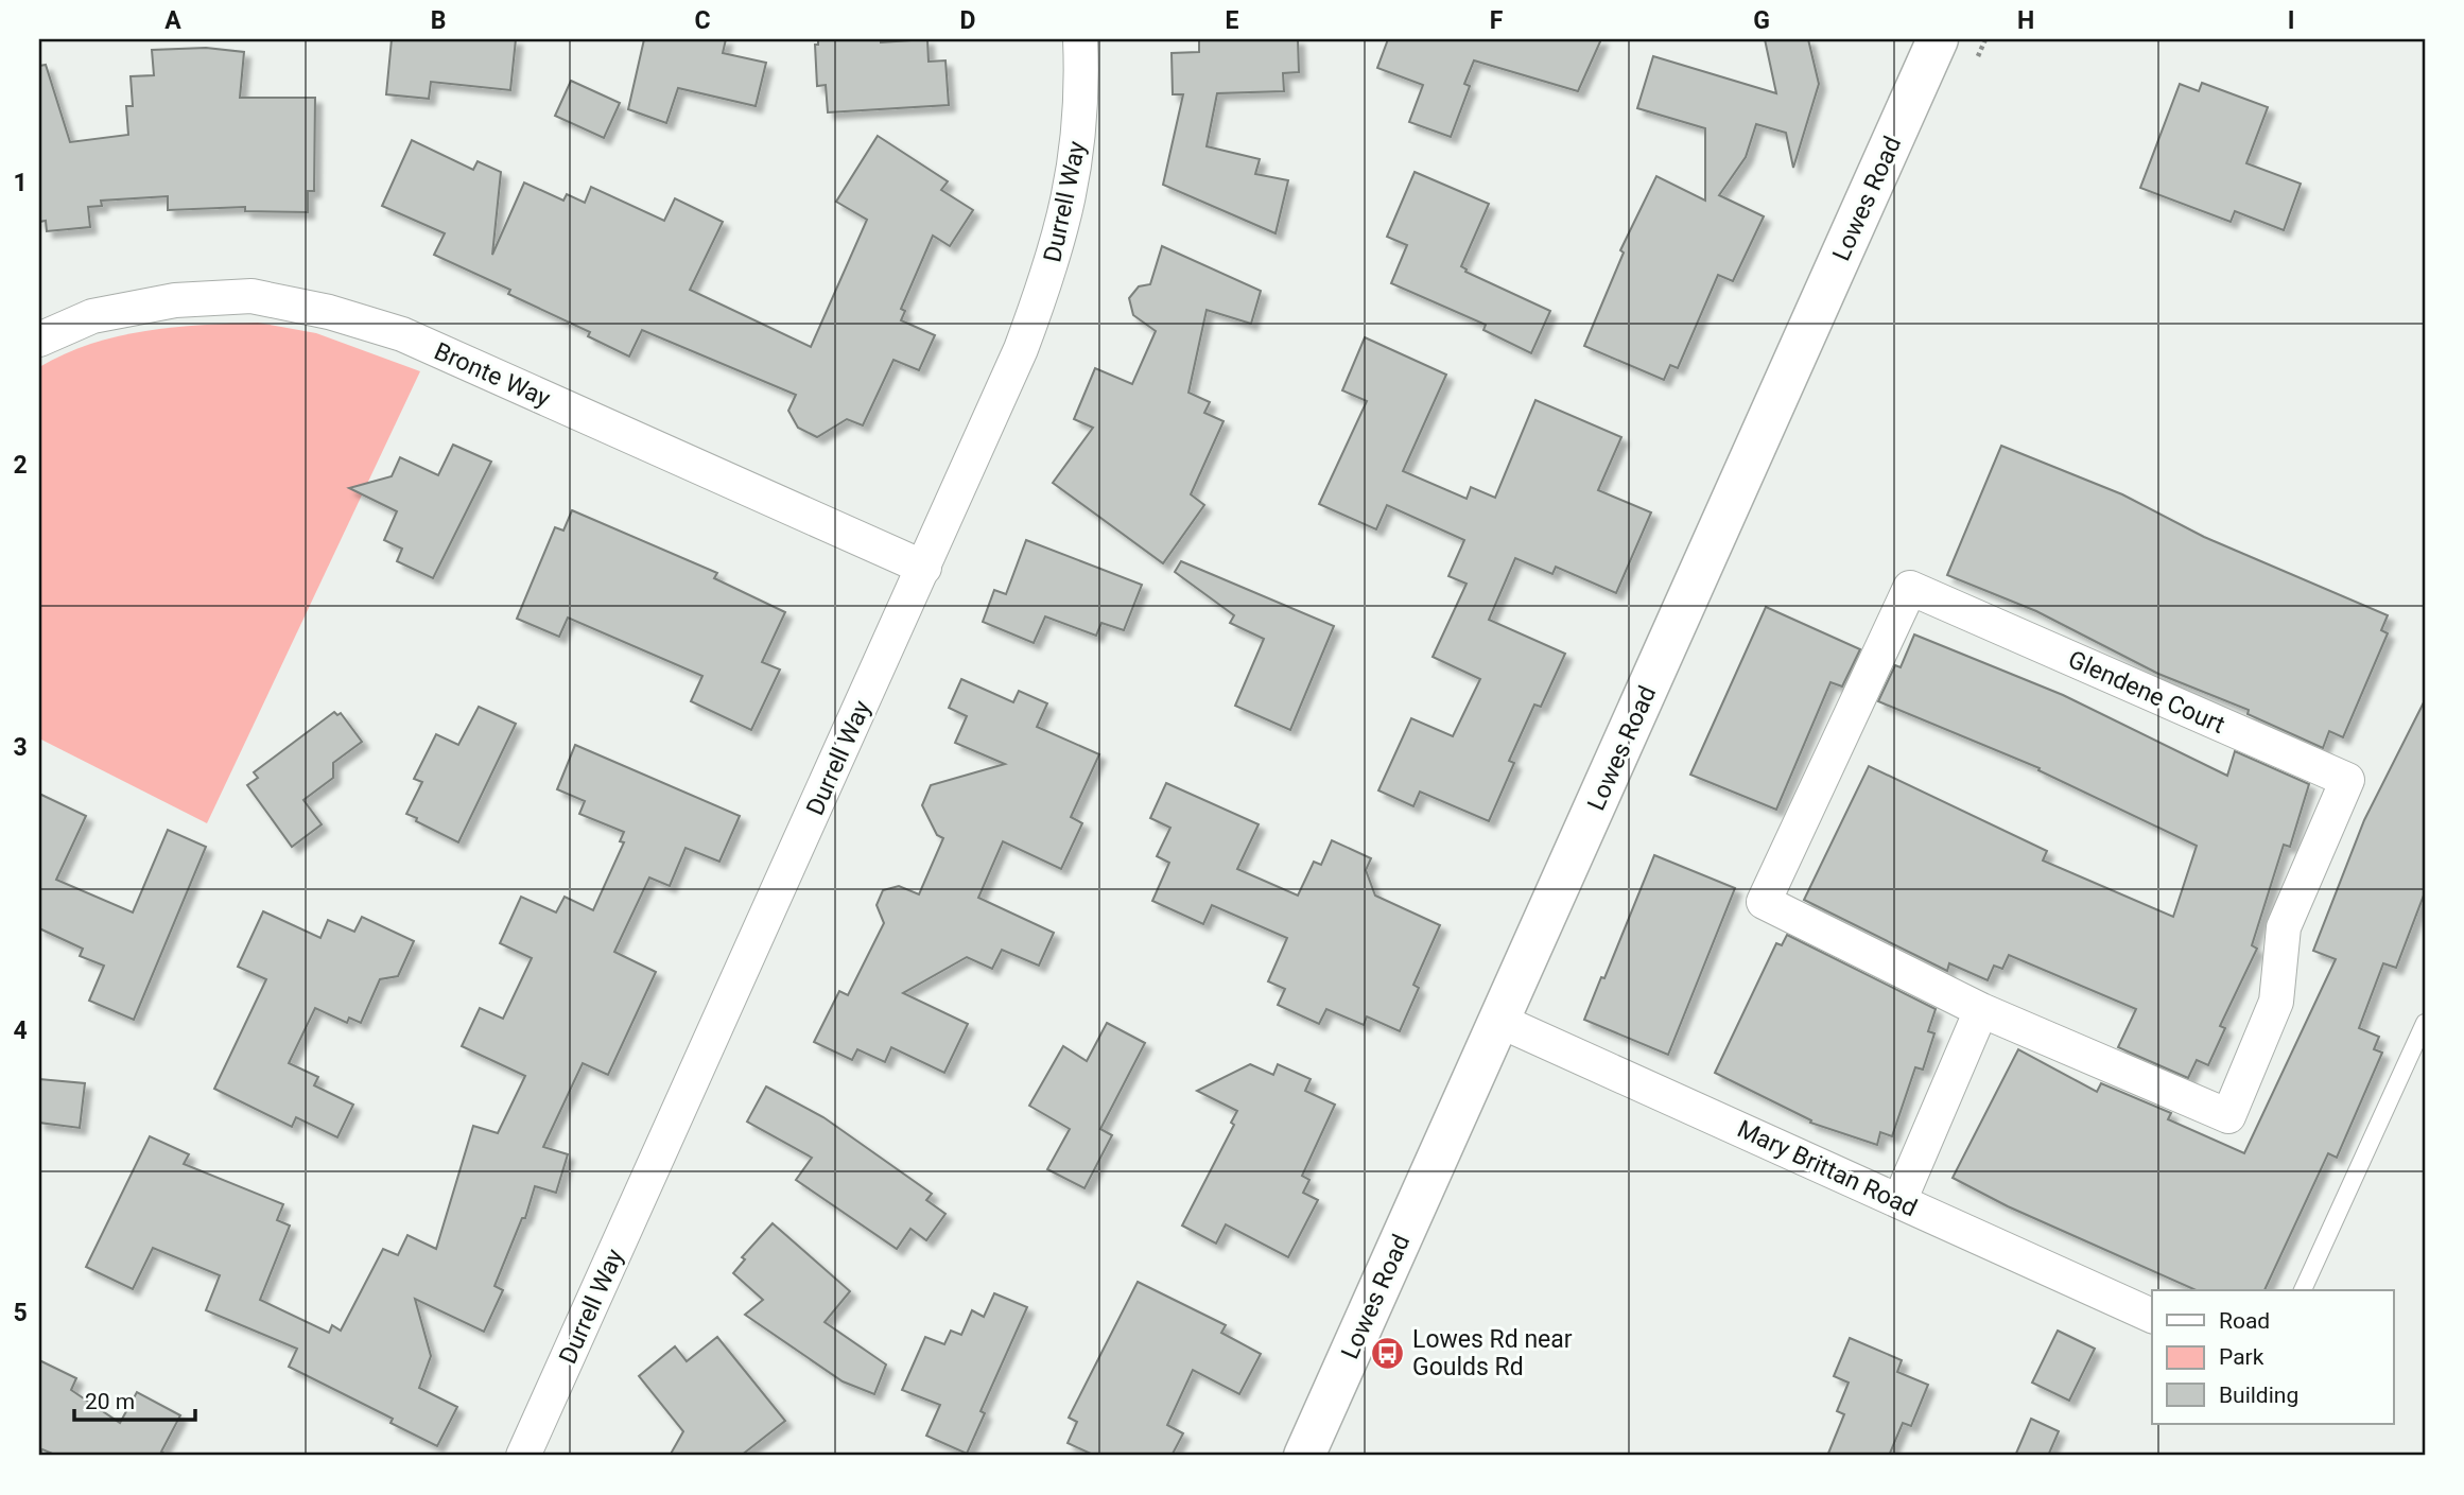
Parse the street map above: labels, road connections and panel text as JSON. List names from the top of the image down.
{
  "streets": {
    "main road": ["Lowes Road"],
    "street": [
      "Durrell Way",
      "Bronte Way",
      "Glendene Court",
      "Mary Brittan Road"
    ]
  },
  "crossings": [
    ["Lowes Road", "Mary Brittan Road"],
    ["Durrell Way", "Bronte Way"]
  ],
  "places": {
    "bus stop": ["Lowes Rd near Goulds Rd"]
  },
  "legend": ["Road", "Park", "Building"],
  "scale_bar": "20 m",
  "grid": {
    "columns": [
      "A",
      "B",
      "C",
      "D",
      "E",
      "F",
      "G",
      "H",
      "I"
    ],
    "rows": [
      "1",
      "2",
      "3",
      "4",
      "5"
    ]
  }
}
